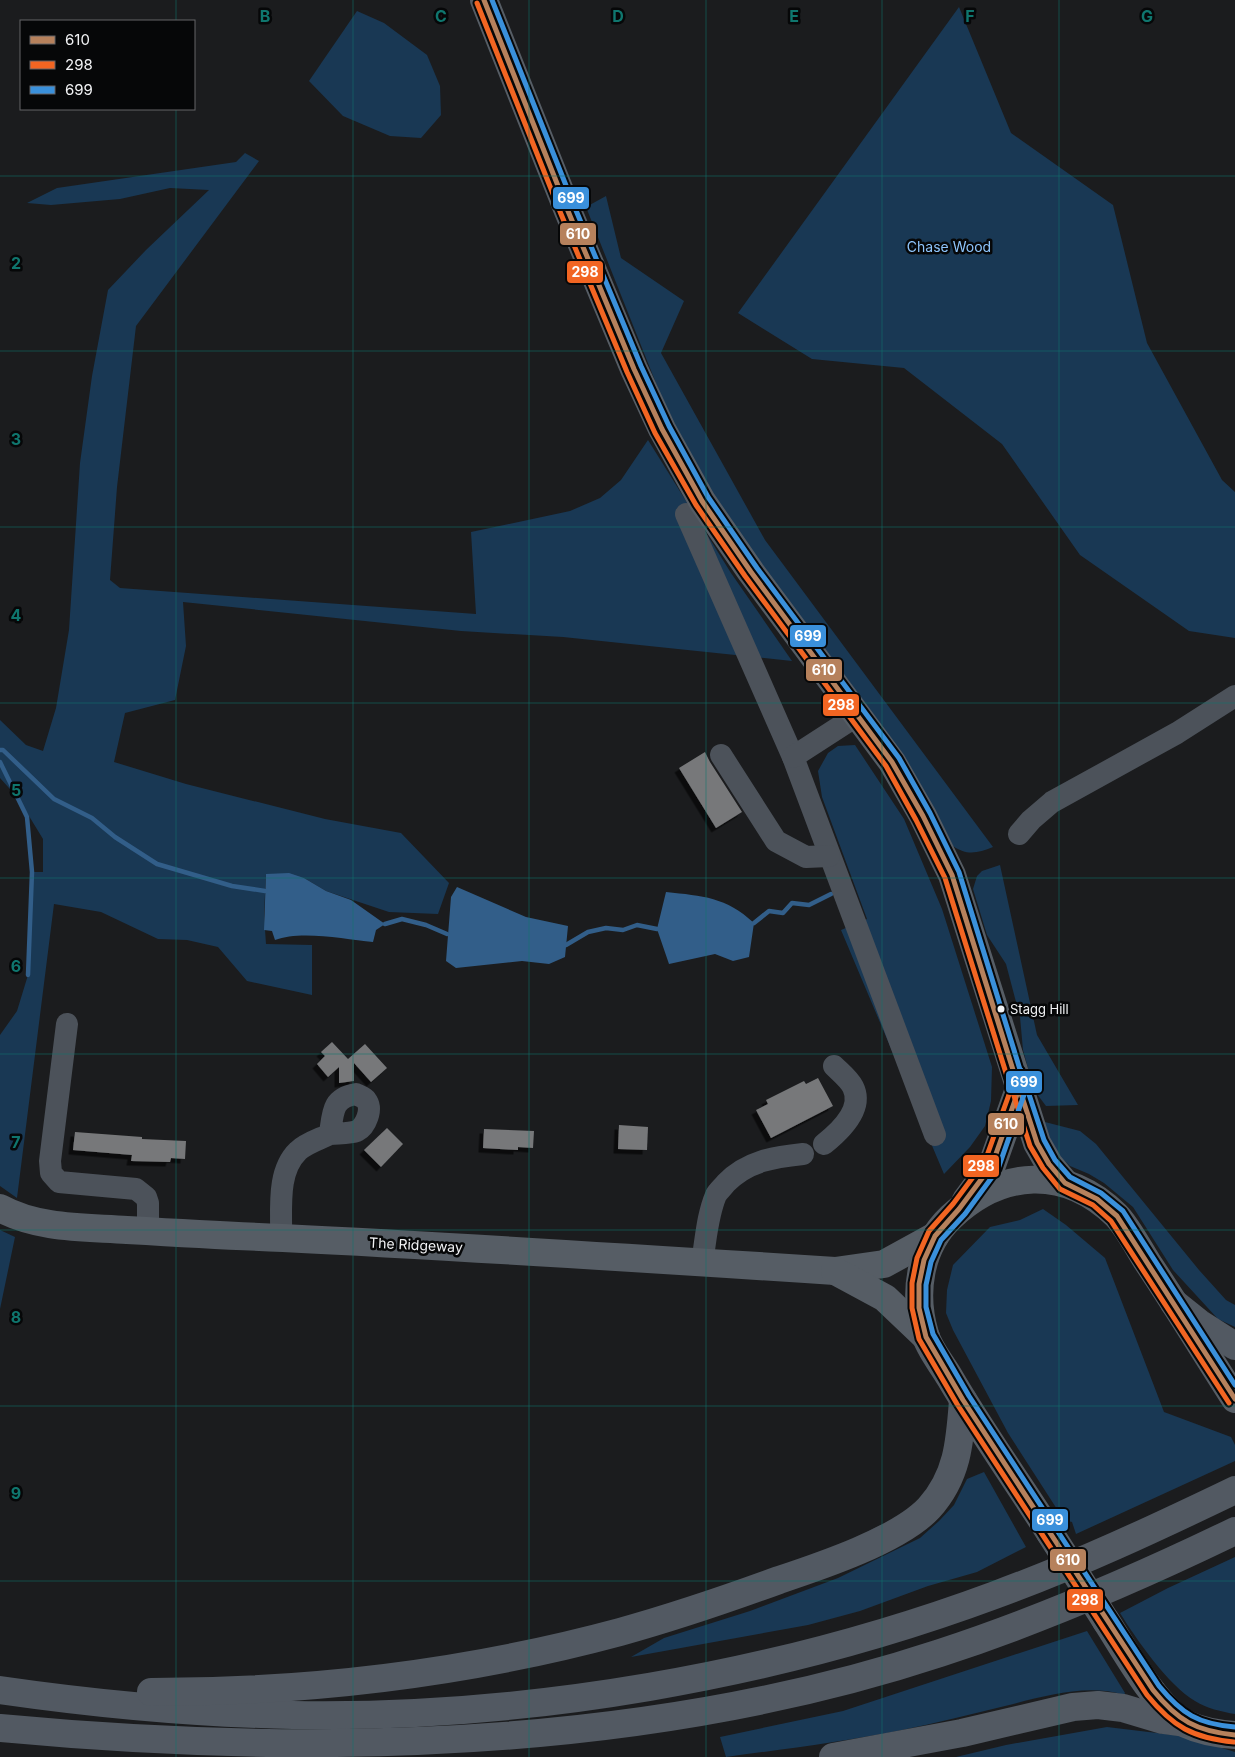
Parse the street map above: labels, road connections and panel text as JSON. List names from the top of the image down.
{
  "streets": {
    "main road": ["The Ridgeway"]
  },
  "parks": ["Chase Wood"],
  "places": ["Stagg Hill"],
  "lines": ["transit line 610", "transit line 699", "transit line 298"],
  "legend": ["610", "298", "699"],
  "grid": {
    "columns": [
      "B",
      "C",
      "D",
      "E",
      "F",
      "G"
    ],
    "rows": [
      "2",
      "3",
      "4",
      "5",
      "6",
      "7",
      "8",
      "9"
    ]
  }
}
